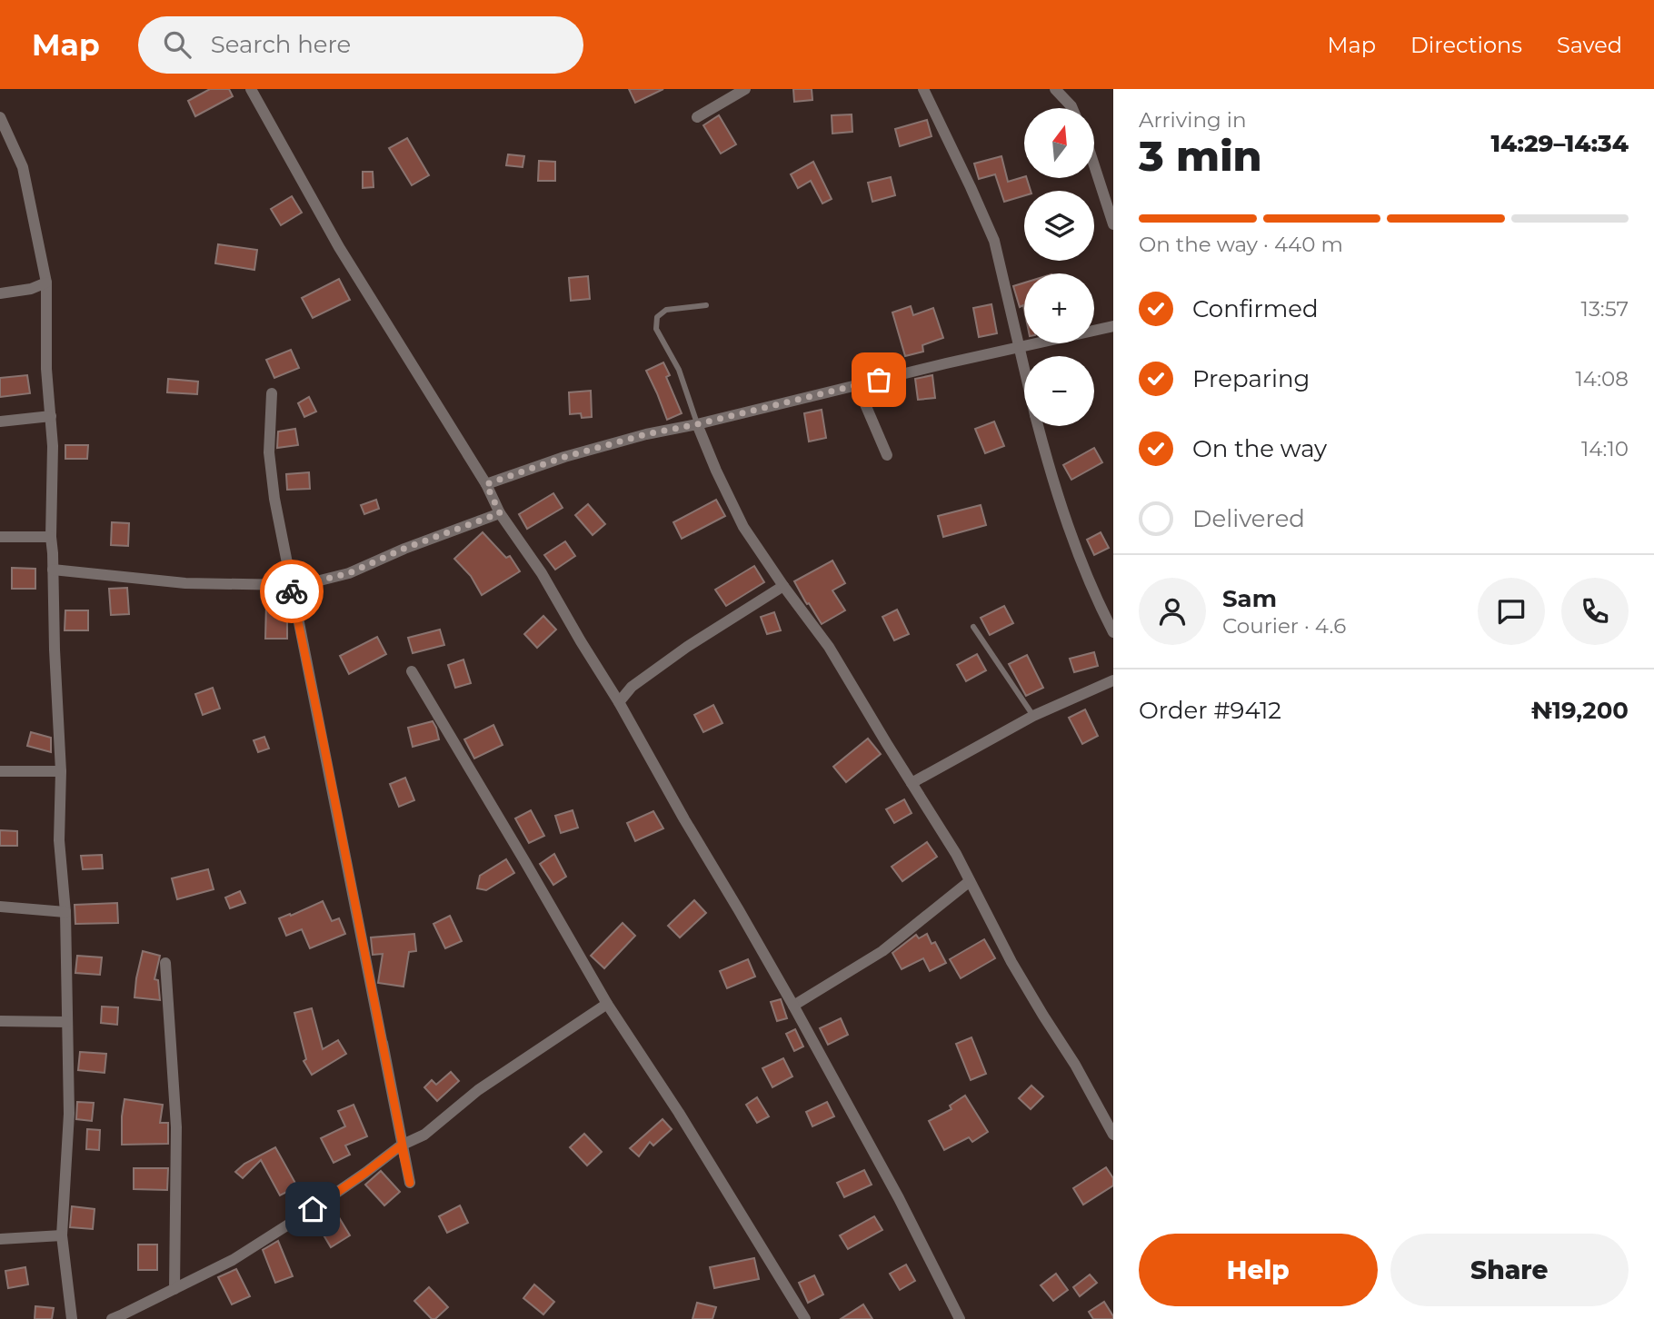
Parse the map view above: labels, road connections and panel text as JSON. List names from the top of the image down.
{
  "north": "top",
  "page": {
    "header": "Map",
    "search": "Search here",
    "nav": ["Map", "Directions", "Saved"],
    "heading": ["3 min", "Arriving in", "14:29–14:34"],
    "panel": [
      "Sam",
      "Courier · 4.6",
      "Order #9412",
      "₦19,200"
    ],
    "map_buttons": ["+", "−"],
    "bar": "On the way · 440 m",
    "list": [
      ["Confirmed", "13:57"],
      ["Preparing", "14:08"],
      ["On the way", "14:10"],
      "Delivered"
    ],
    "buttons": ["Help", "Share"]
  }
}
